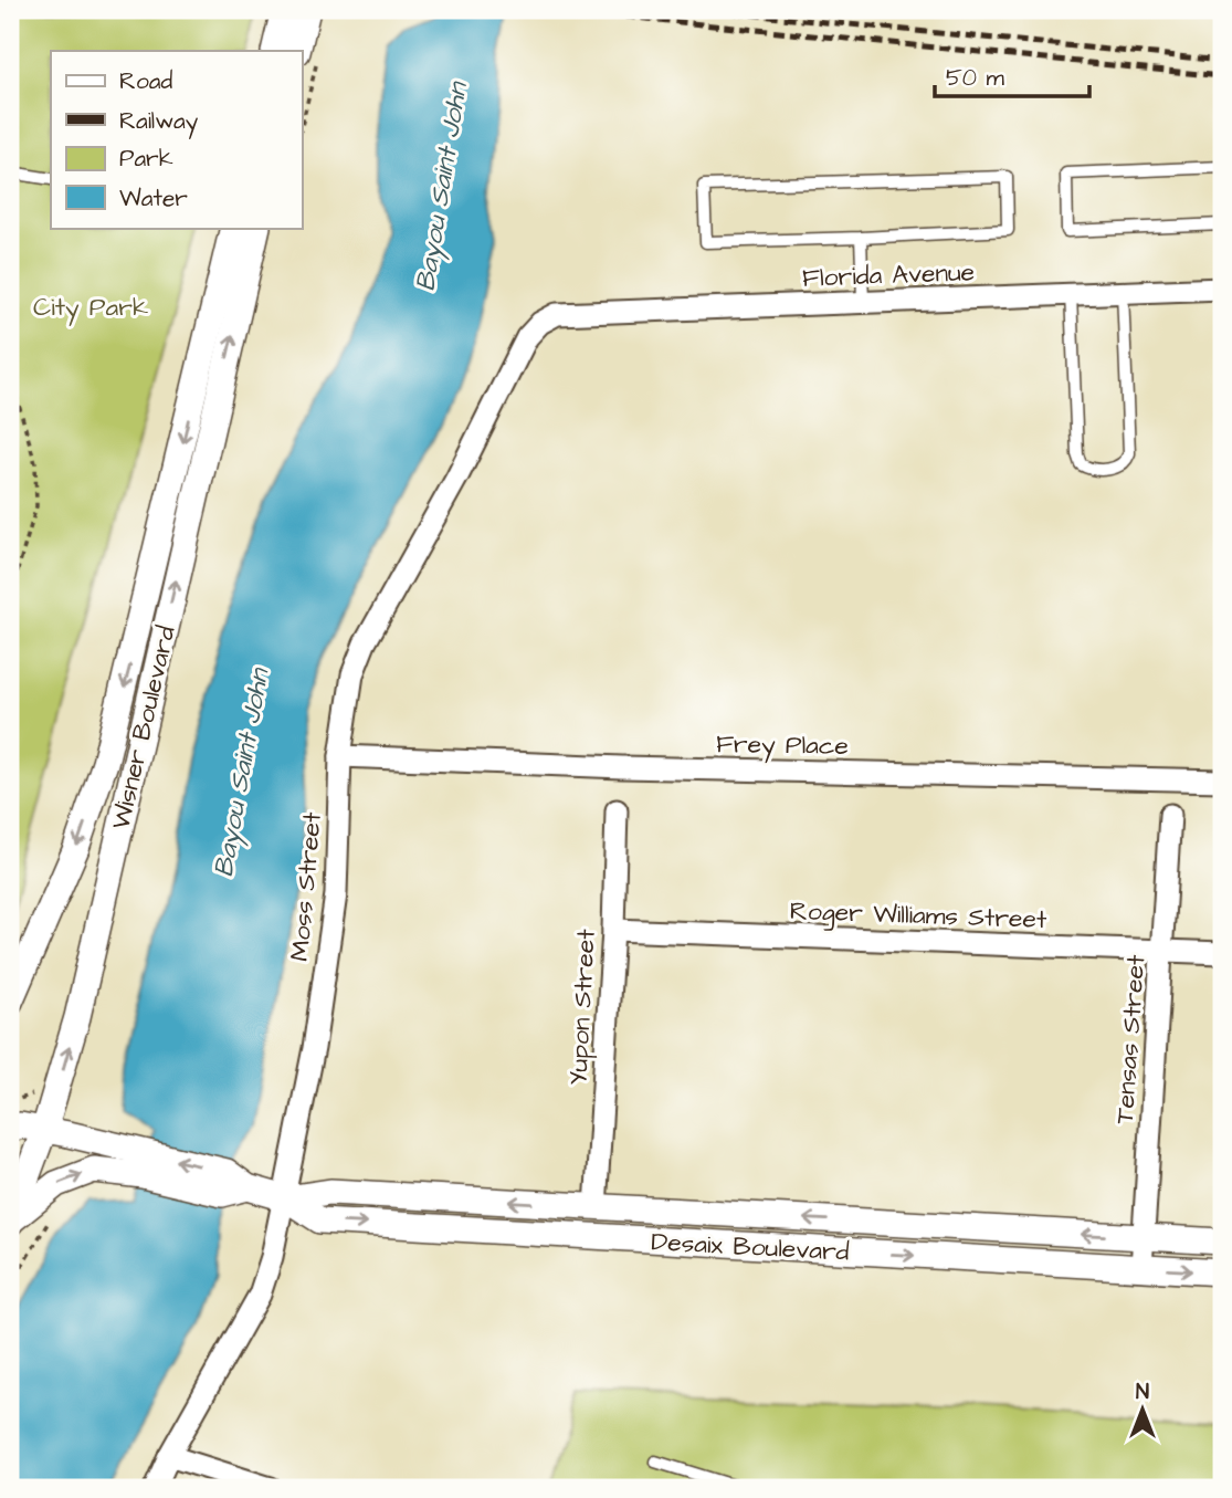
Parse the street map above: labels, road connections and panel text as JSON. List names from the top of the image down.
{
  "streets": {
    "street": [
      "Florida Avenue",
      "Wisner Boulevard",
      "Frey Place",
      "Moss Street",
      "Roger Williams Street",
      "Yupon Street",
      "Tensas Street",
      "Desaix Boulevard"
    ]
  },
  "crossings": [
    ["Florida Avenue", "Moss Street"],
    ["Wisner Boulevard", "Desaix Boulevard"],
    ["Frey Place", "Moss Street"],
    ["Moss Street", "Desaix Boulevard"],
    ["Roger Williams Street", "Yupon Street"],
    ["Roger Williams Street", "Tensas Street"],
    ["Yupon Street", "Desaix Boulevard"],
    ["Tensas Street", "Desaix Boulevard"]
  ],
  "water": ["Bayou Saint John"],
  "parks": ["City Park"],
  "legend": [
    "Road",
    "Railway",
    "Park",
    "Water"
  ],
  "scale_bar": "50 m",
  "north": "top"
}
